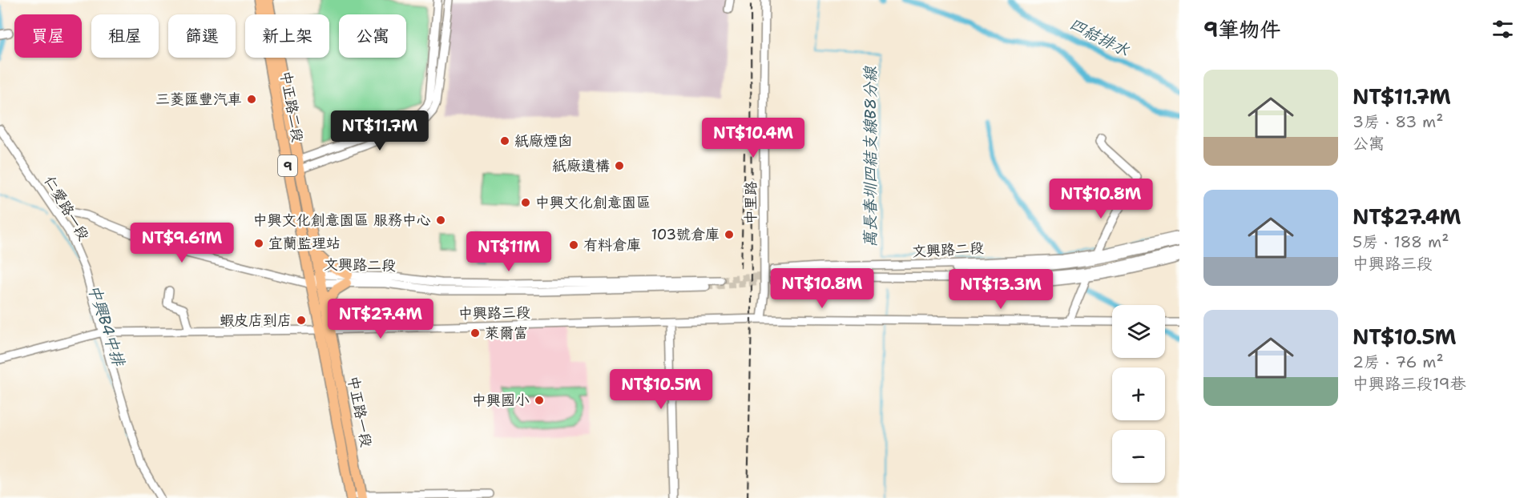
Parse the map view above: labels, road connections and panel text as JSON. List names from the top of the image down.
{
  "streets": {
    "main road": ["中正路二段", "9", "中正路一段"],
    "street": [
      "中里路",
      "仁愛路一段",
      "文興路二段",
      "中興路三段"
    ]
  },
  "crossings": [
    ["中正路二段", "文興路二段"],
    ["中正路二段", "中興路三段"],
    ["中正路二段", "中正路一段"],
    ["中里路", "中興路三段"],
    ["仁愛路一段", "文興路二段"],
    ["仁愛路一段", "中興路三段"],
    ["中興路三段", "中正路一段"]
  ],
  "water": ["四結排水", "萬長春圳四結支線B8分線", "中興B4中排"],
  "places": [
    "三菱匯豐汽車",
    "紙廠煙囪",
    "紙廠遺構",
    "中興文化創意園區",
    "中興文化創意園區 服務中心",
    "103號倉庫",
    "宜蘭監理站",
    "有料倉庫",
    "蝦皮店到店",
    "萊爾富",
    "中興國小"
  ],
  "page": {
    "heading": "9筆物件",
    "chip": [
      "買屋",
      "租屋",
      "篩選",
      "新上架",
      "公寓"
    ],
    "list": [
      {
        "name": "NT$11.7M",
        "note": "3房 · 83 m² · 公寓"
      },
      {
        "name": "NT$27.4M",
        "note": "5房 · 188 m² · 中興路三段"
      },
      {
        "name": "NT$10.5M",
        "note": "2房 · 76 m² · 中興路三段19巷"
      }
    ],
    "price": [
      "NT$11.7M",
      "NT$10.4M",
      "NT$10.8M",
      "NT$9.61M",
      "NT$11M",
      "NT$10.8M",
      "NT$13.3M",
      "NT$27.4M",
      "NT$10.5M"
    ],
    "map_buttons": ["+", "−"]
  }
}
